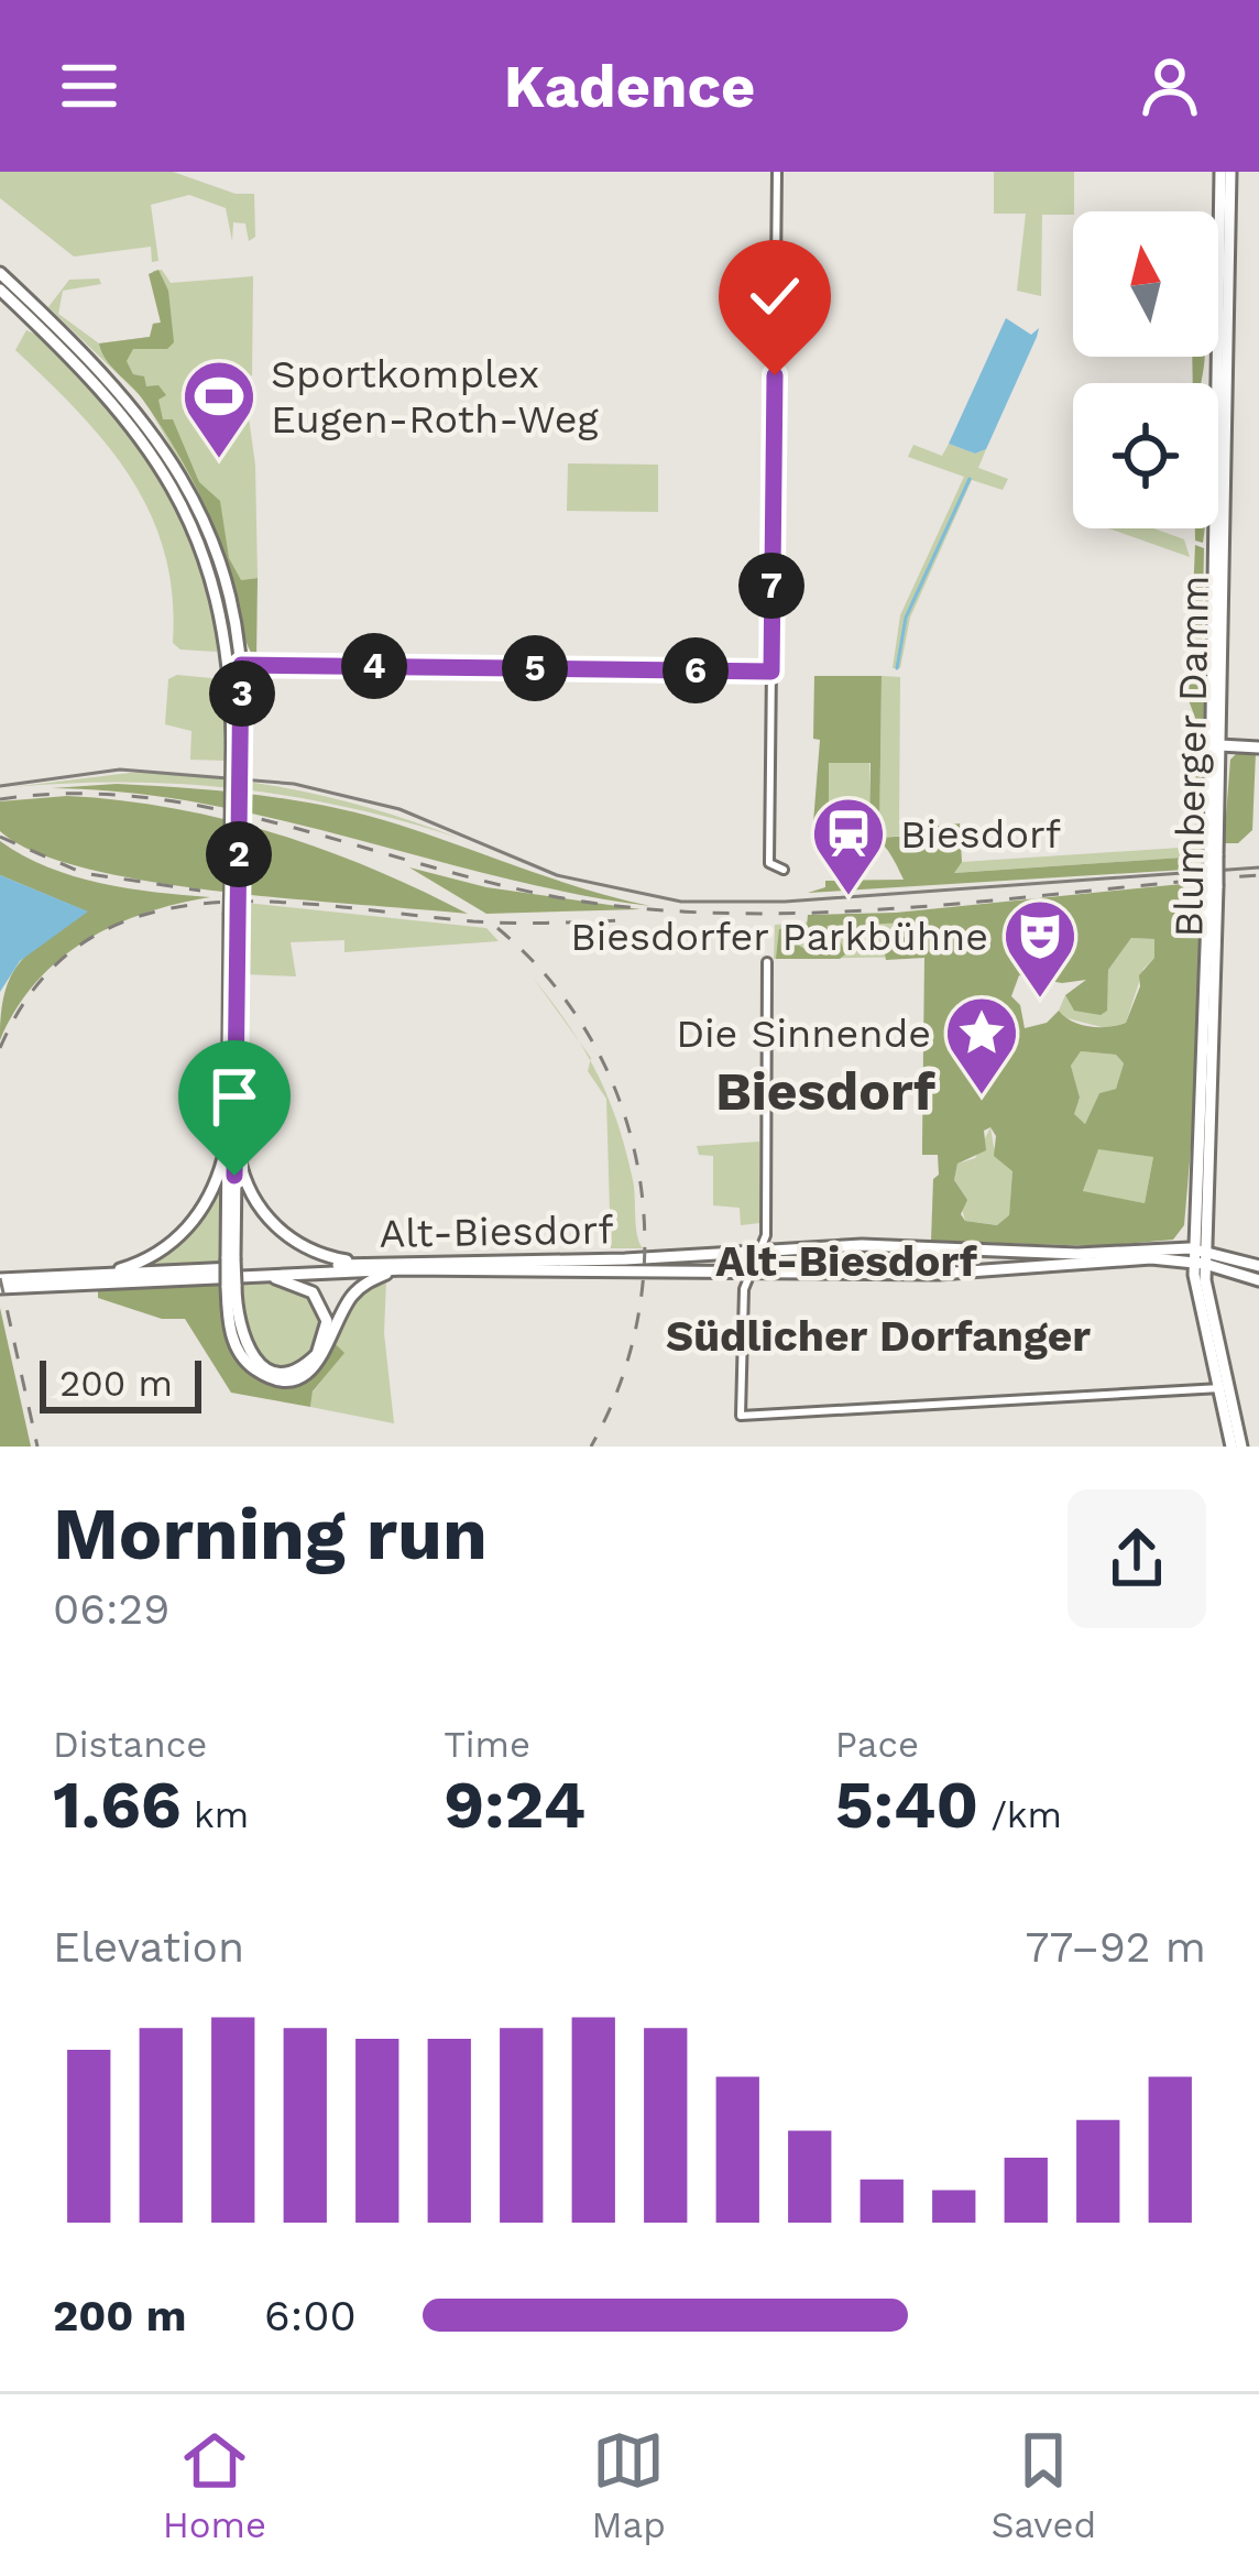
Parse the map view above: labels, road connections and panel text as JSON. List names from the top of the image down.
{
  "streets": {
    "main road": ["Blumberger Damm", "Alt-Biesdorf"]
  },
  "crossings": [
    ["Blumberger Damm", "Alt-Biesdorf"]
  ],
  "districts": ["Biesdorf", "Alt-Biesdorf", "Südlicher Dorfanger"],
  "places": {
    "sports": ["Sportkomplex Eugen-Roth-Weg"],
    "station": ["Biesdorf"],
    "theatre": ["Biesdorfer Parkbühne"],
    "place": ["Die Sinnende"]
  },
  "scale_bar": "200 m",
  "north": "top",
  "page": {
    "header": "Kadence",
    "pins": [
      "7",
      "4",
      "5",
      "6",
      "3",
      "2"
    ],
    "scale": "200 m",
    "heading": ["Morning run", "06:29"],
    "stats": [
      ["Distance", "1.66 km"],
      ["Time", "9:24"],
      ["Pace", "5:40 /km"]
    ],
    "chart": ["Elevation", "77–92 m"],
    "list": [
      {
        "name": "200 m",
        "note": "6:00"
      }
    ],
    "tabs": ["Home", "Map", "Saved"]
  }
}
